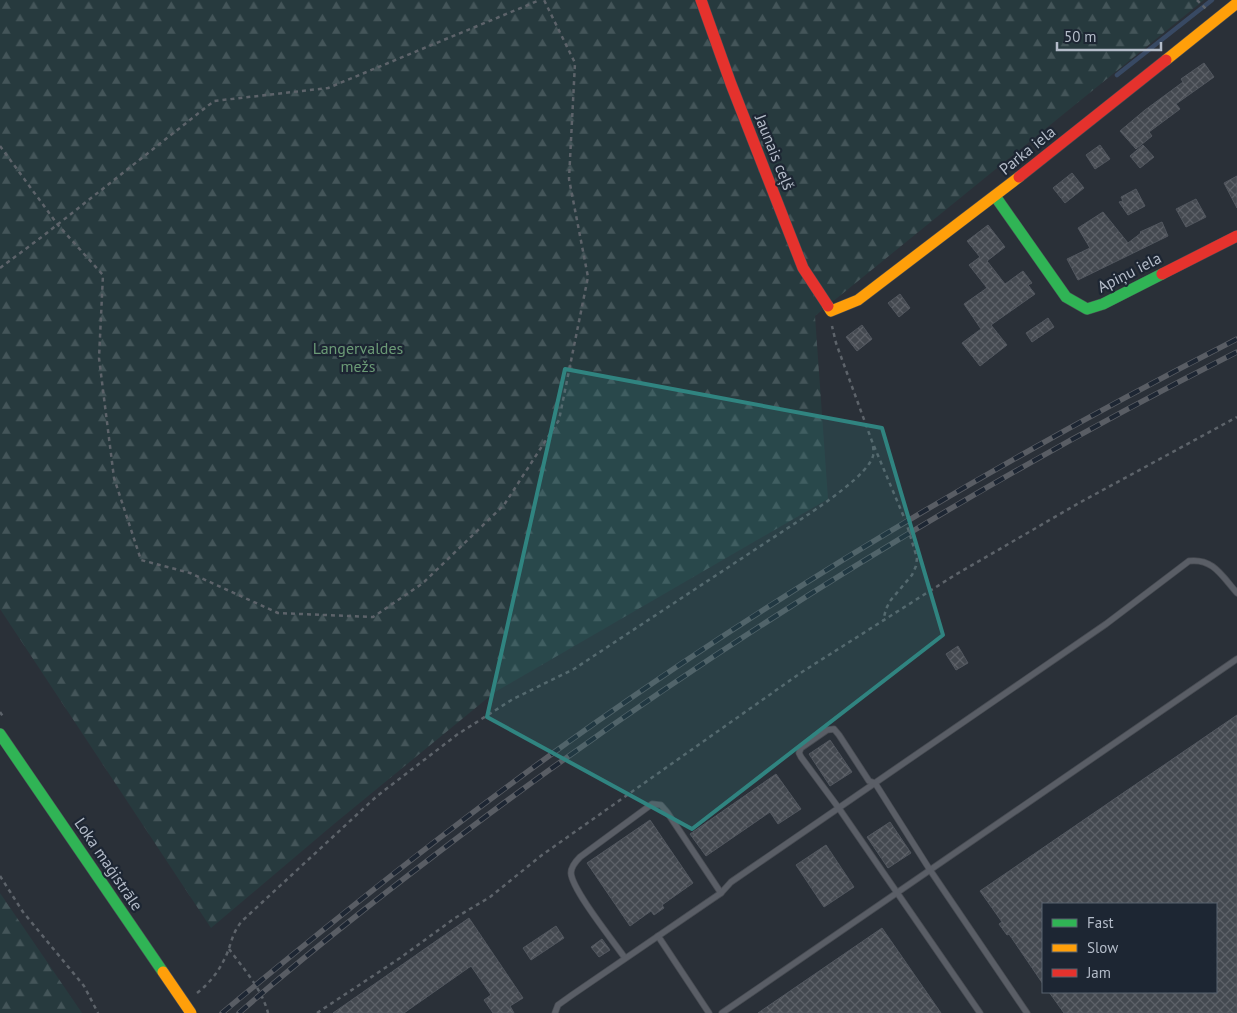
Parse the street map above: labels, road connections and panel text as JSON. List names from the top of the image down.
{
  "streets": {
    "street": [
      "Parka iela",
      "Jaunais ceļš",
      "Apiņu iela",
      "Loka maģistrāle"
    ]
  },
  "crossings": [
    ["Parka iela", "Jaunais ceļš"],
    ["Parka iela", "Apiņu iela"]
  ],
  "parks": ["Langervaldes mežs"],
  "legend": ["Fast", "Slow", "Jam"],
  "scale_bar": "50 m"
}
